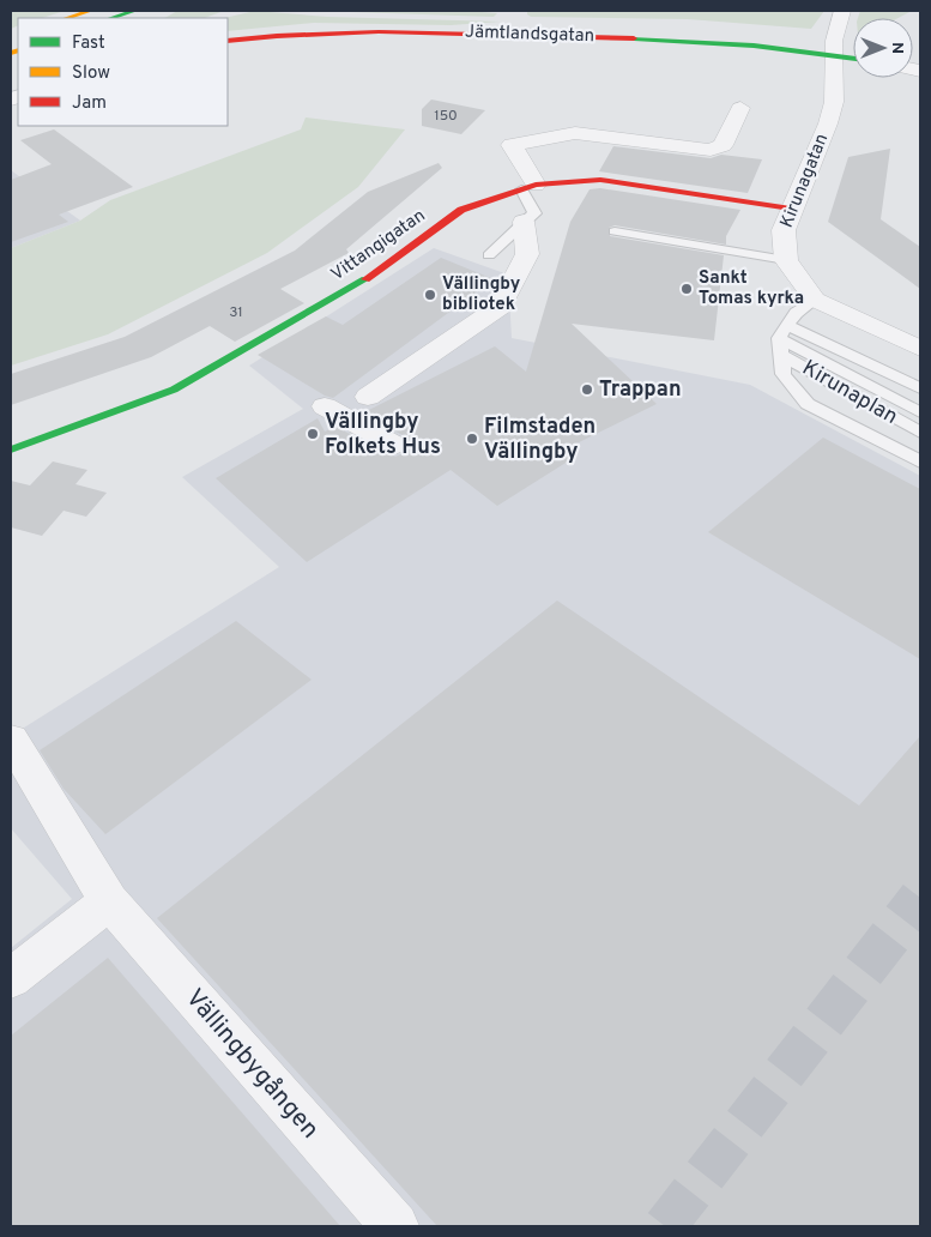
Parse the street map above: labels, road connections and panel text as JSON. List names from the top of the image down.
{
  "streets": {
    "street": [
      "Jämtlandsgatan",
      "Kirunagatan",
      "Vittangigatan",
      "Vällingbygången"
    ],
    "lane": ["Kirunaplan"]
  },
  "crossings": [
    ["Jämtlandsgatan", "Kirunagatan"],
    ["Kirunagatan", "Vittangigatan"]
  ],
  "places": [
    "Sankt Tomas kyrka",
    "Vällingby bibliotek",
    "Trappan",
    "Vällingby Folkets Hus",
    "Filmstaden Vällingby"
  ],
  "house_numbers": ["150", "31"],
  "legend": ["Fast", "Slow", "Jam"],
  "north": "right"
}
